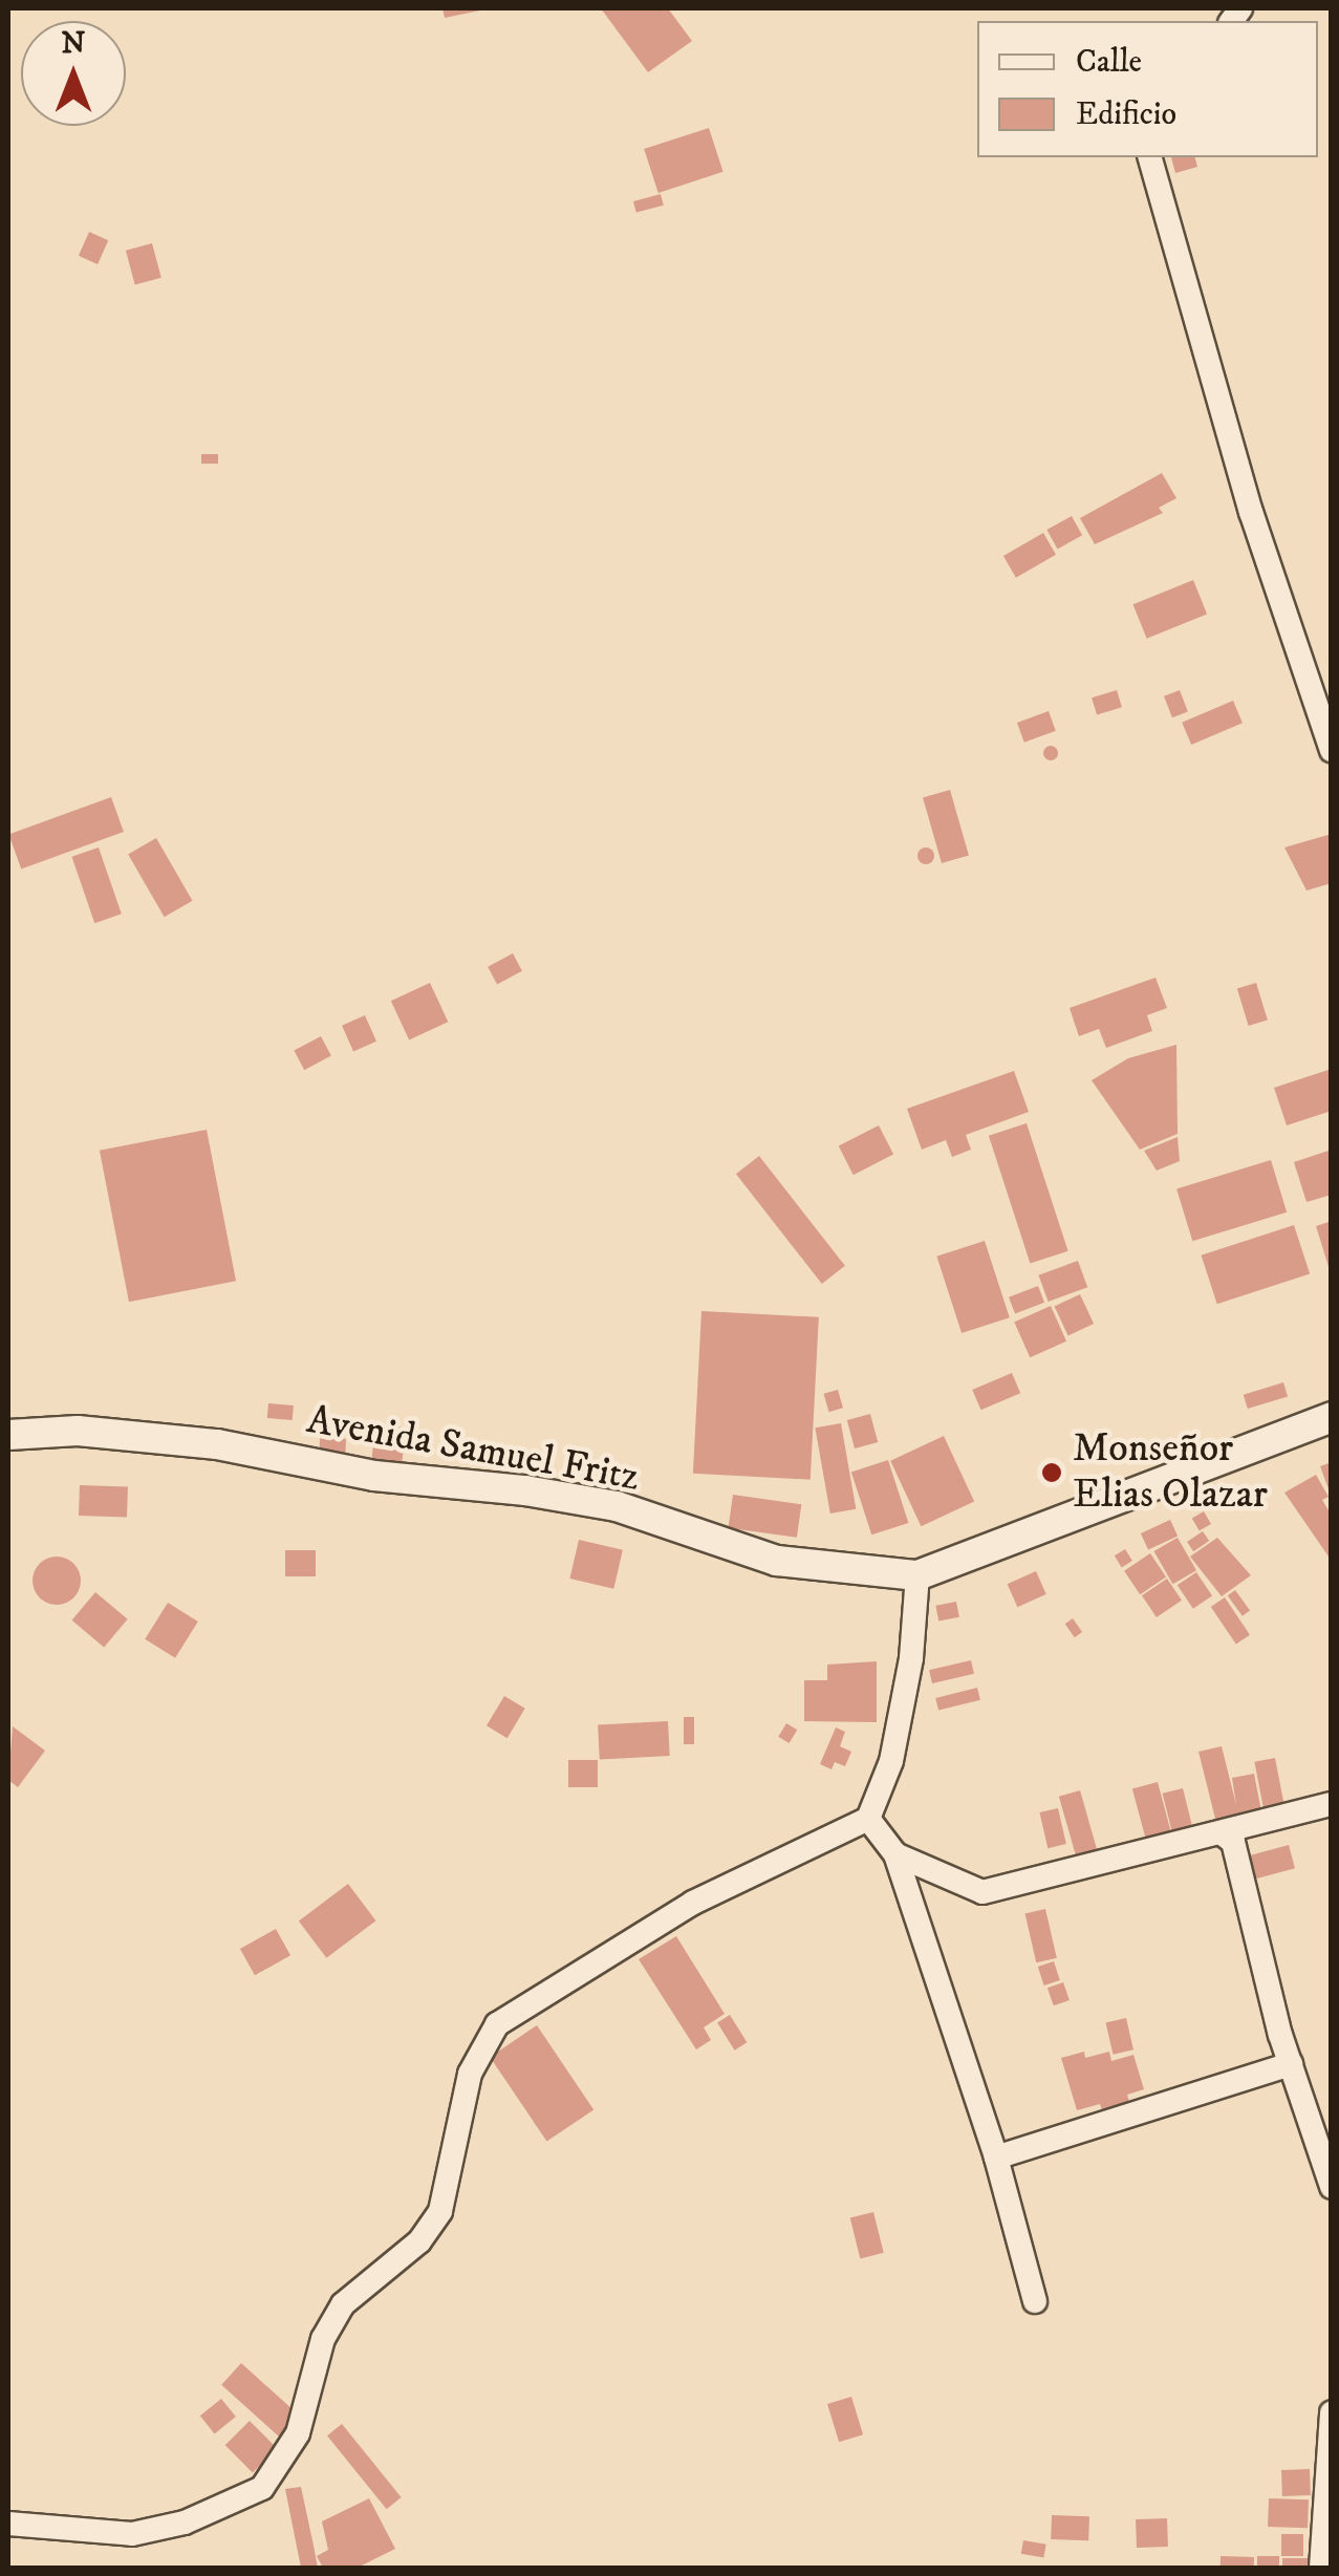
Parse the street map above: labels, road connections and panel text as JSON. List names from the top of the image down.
{
  "streets": {
    "street": ["Avenida Samuel Fritz"]
  },
  "places": ["Monseñor Elias Olazar"],
  "legend": ["Calle", "Edificio"],
  "north": "top"
}
